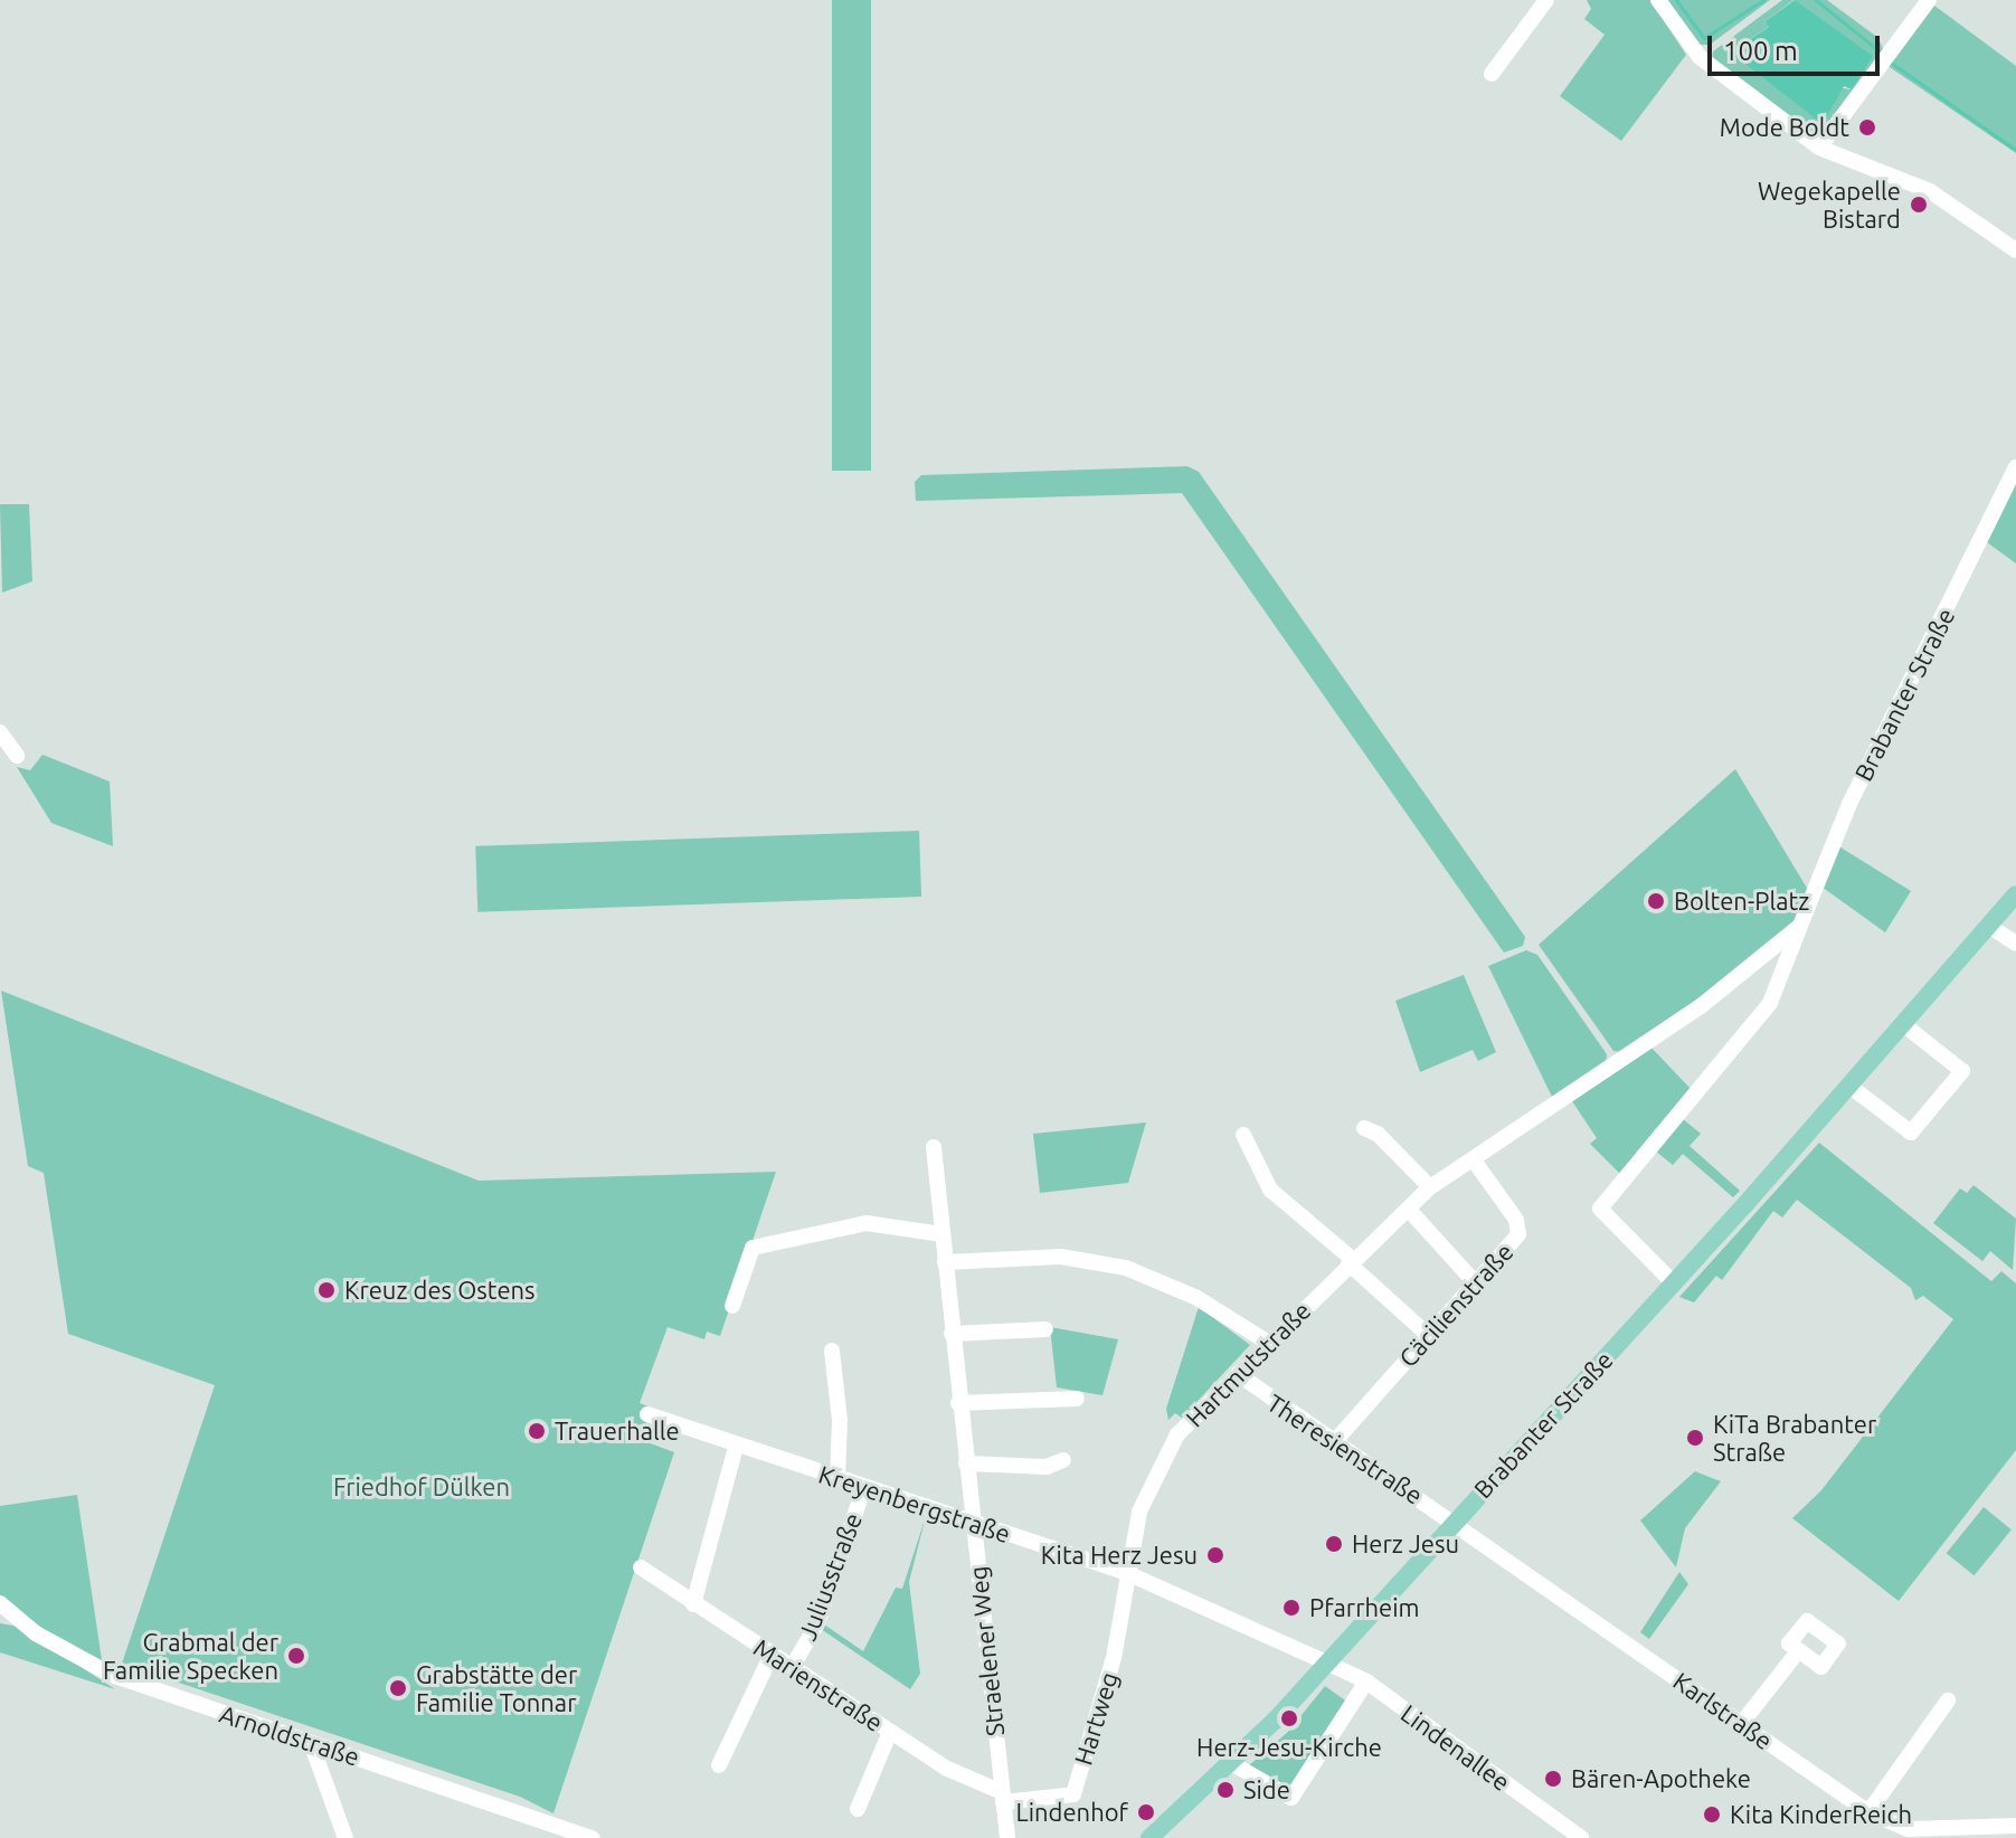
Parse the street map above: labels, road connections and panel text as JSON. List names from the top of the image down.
{
  "streets": {
    "main road": ["Brabanter Straße"],
    "street": [
      "Cäcilienstraße",
      "Hartmutstraße",
      "Theresienstraße",
      "Kreyenbergstraße",
      "Juliusstraße",
      "Straelener Weg",
      "Marienstraße",
      "Karlstraße",
      "Hartweg",
      "Arnoldstraße",
      "Lindenallee"
    ]
  },
  "crossings": [
    ["Brabanter Straße", "Hartmutstraße"],
    ["Brabanter Straße", "Theresienstraße"],
    ["Brabanter Straße", "Kreyenbergstraße"],
    ["Brabanter Straße", "Karlstraße"],
    ["Brabanter Straße", "Lindenallee"],
    ["Cäcilienstraße", "Hartmutstraße"],
    ["Cäcilienstraße", "Theresienstraße"],
    ["Hartmutstraße", "Theresienstraße"],
    ["Hartmutstraße", "Kreyenbergstraße"],
    ["Hartmutstraße", "Hartweg"],
    ["Theresienstraße", "Karlstraße"],
    ["Kreyenbergstraße", "Juliusstraße"],
    ["Kreyenbergstraße", "Straelener Weg"],
    ["Kreyenbergstraße", "Hartweg"],
    ["Kreyenbergstraße", "Lindenallee"],
    ["Juliusstraße", "Marienstraße"],
    ["Straelener Weg", "Marienstraße"],
    ["Straelener Weg", "Hartweg"],
    ["Marienstraße", "Hartweg"]
  ],
  "parks": ["Friedhof Dülken"],
  "places": [
    "Mode Boldt",
    "Wegekapelle Bistard",
    "Bolten-Platz",
    "Kreuz des Ostens",
    "Trauerhalle",
    "KiTa Brabanter Straße",
    "Herz Jesu",
    "Kita Herz Jesu",
    "Pfarrheim",
    "Grabmal der Familie Specken",
    "Grabstätte der Familie Tonnar",
    "Herz-Jesu-Kirche",
    "Bären-Apotheke",
    "Side",
    "Lindenhof",
    "Kita KinderReich"
  ],
  "scale_bar": "100 m"
}
